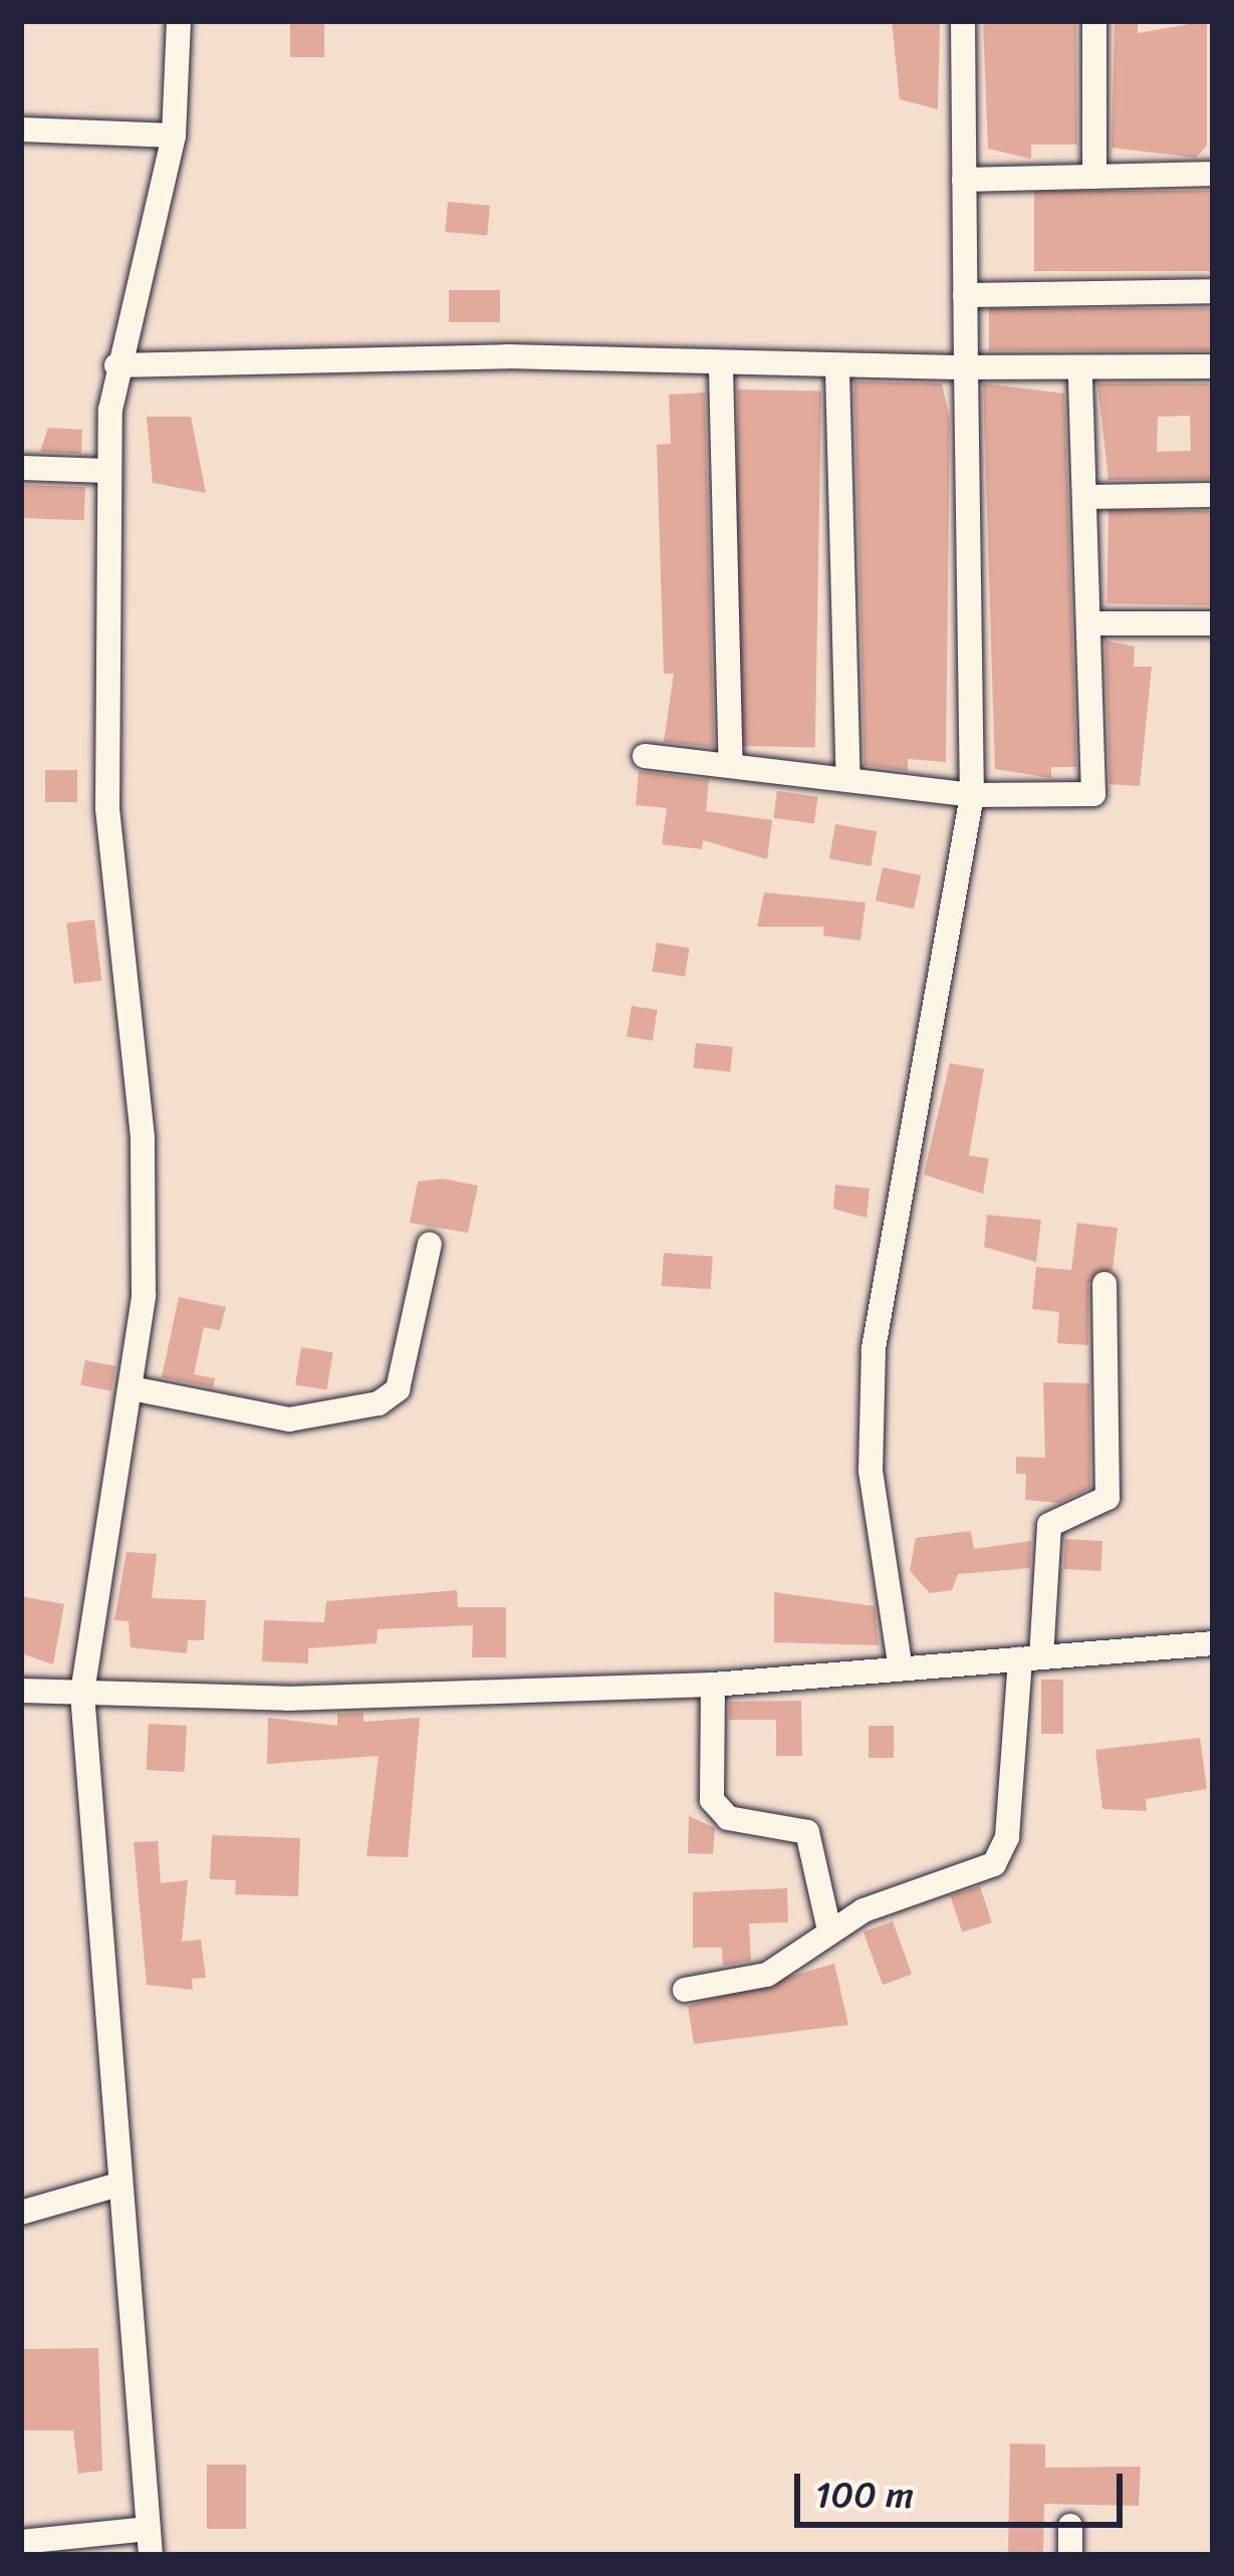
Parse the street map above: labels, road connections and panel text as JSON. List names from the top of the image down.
{
  "scale_bar": "100 m"
}
